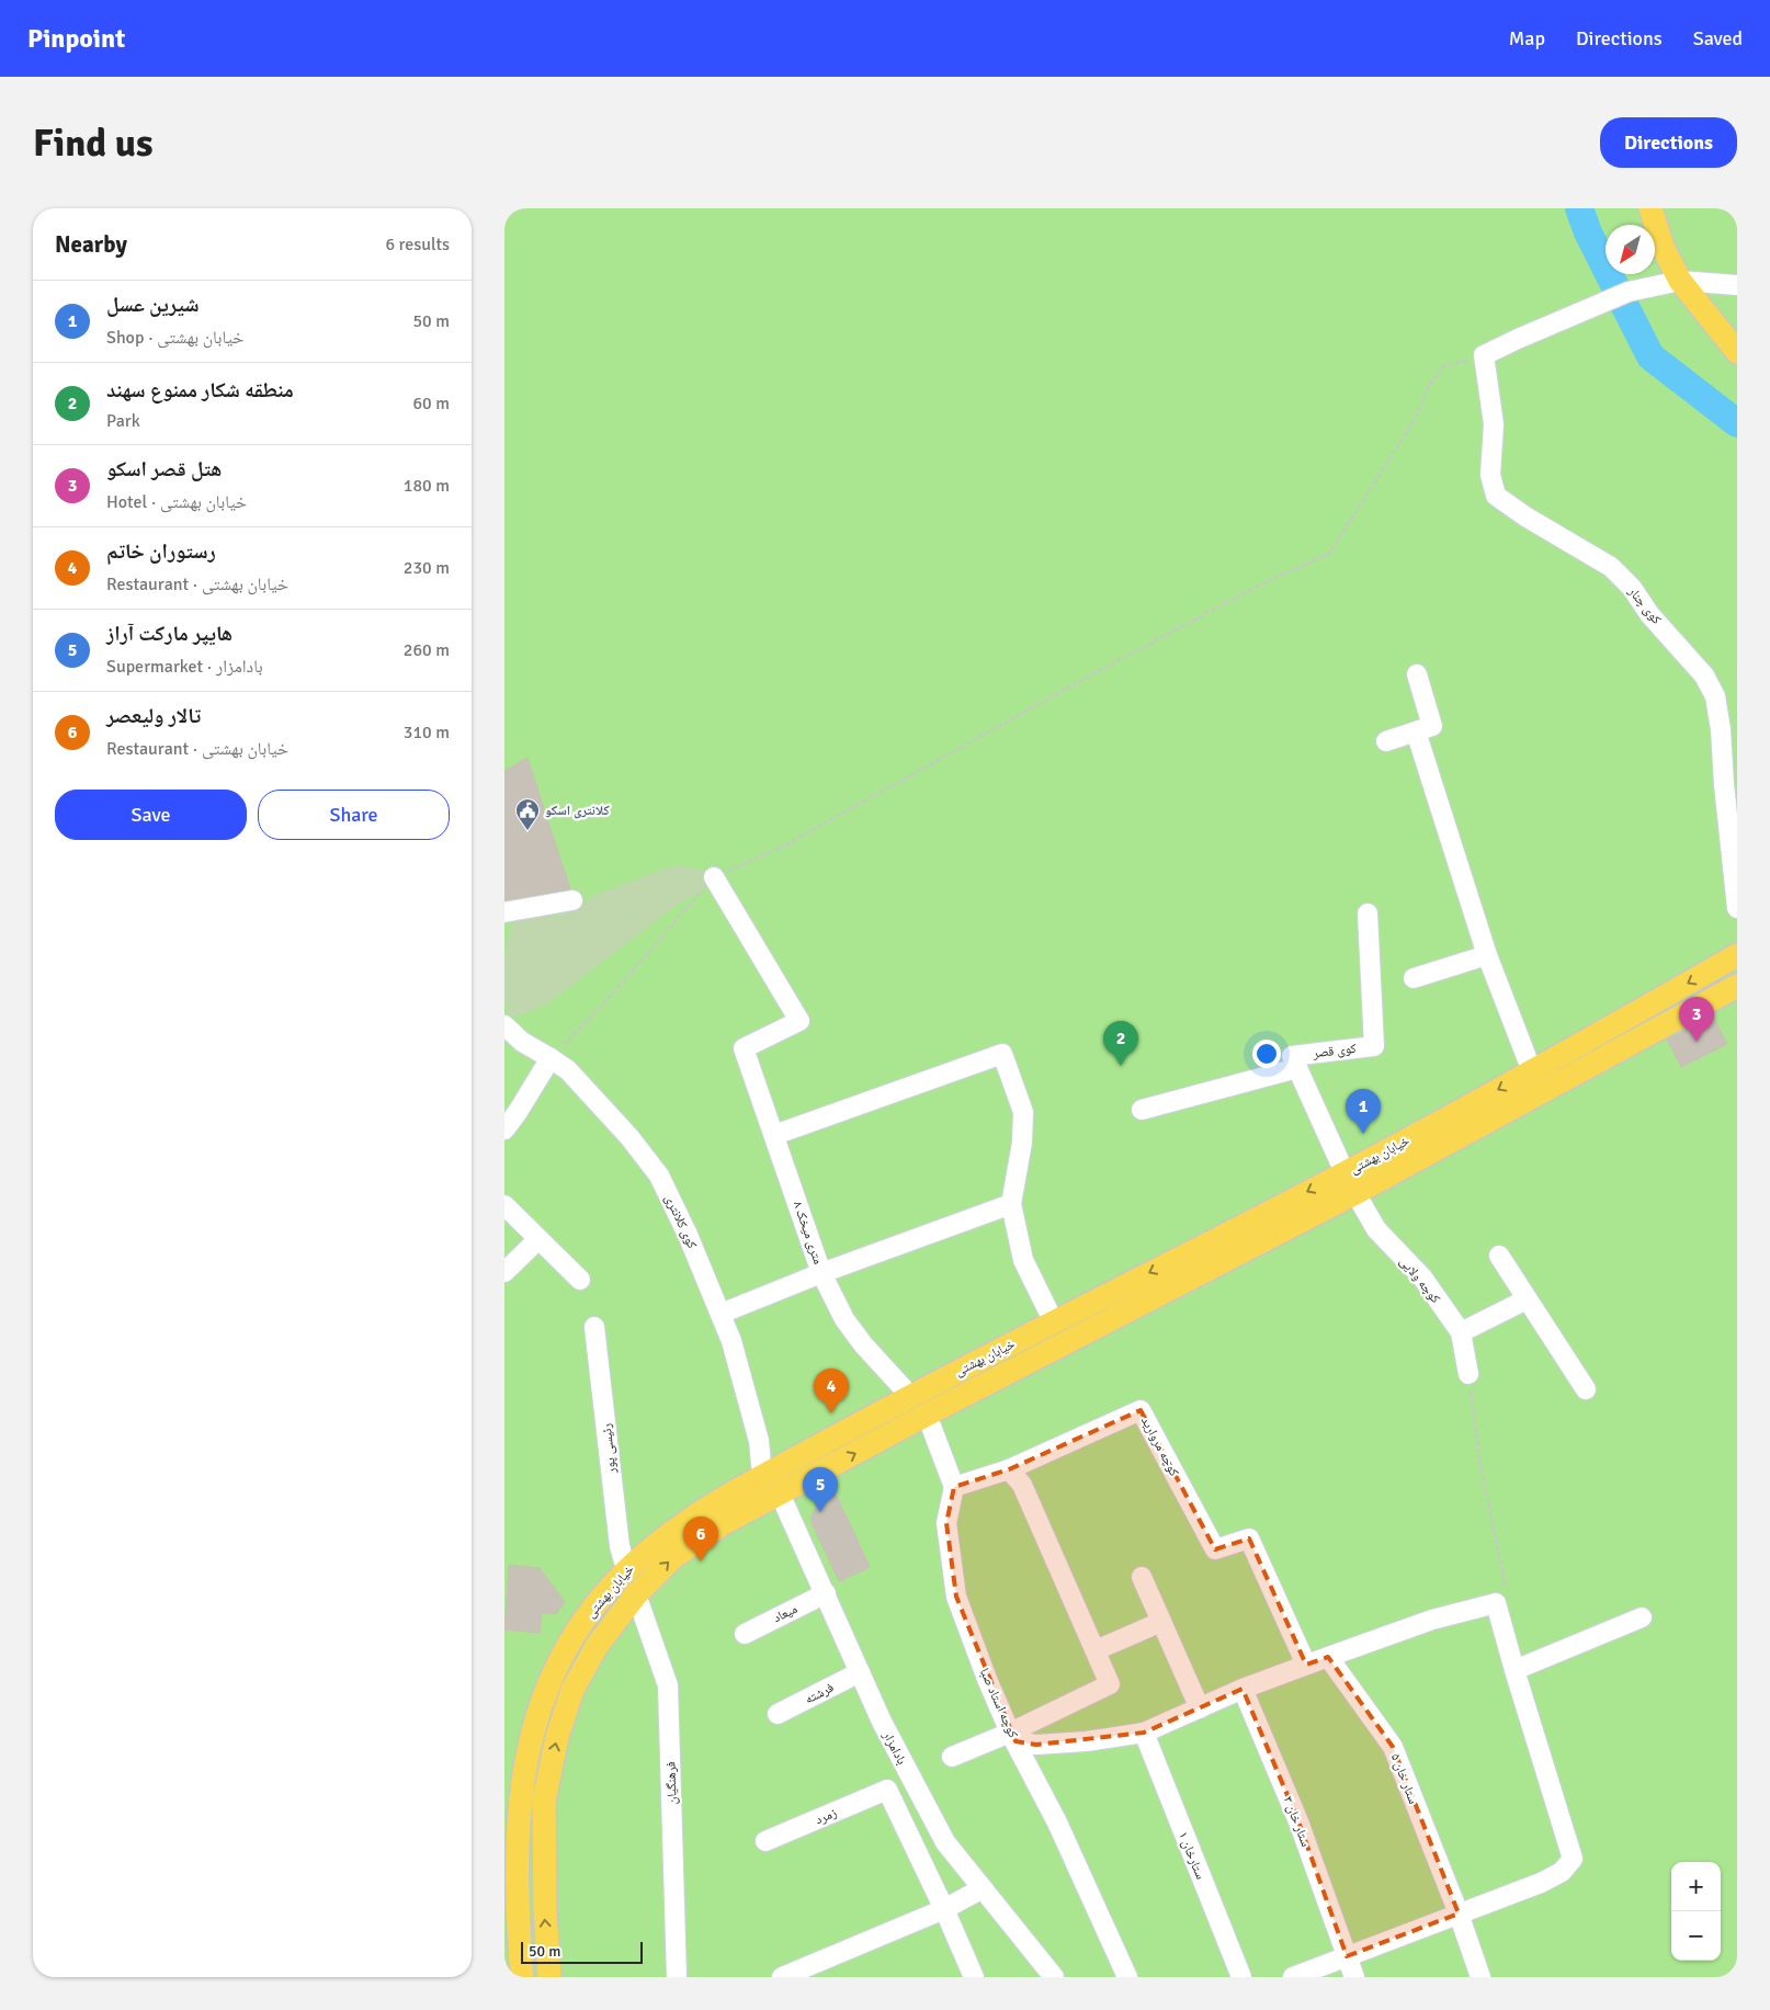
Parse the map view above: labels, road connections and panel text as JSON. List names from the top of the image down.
{
  "streets": {
    "main road": ["خیابان بهشتی"],
    "street": [
      "کوی چنار",
      "کوی قصر",
      "کوی کلانتری",
      "۸ متری میخک",
      "کوچه ولایی",
      "کوچه مروارید",
      "رئیسی پور",
      "میعاد",
      "فرشته",
      "کوچه استاد صبا",
      "بادامزار",
      "ستار خان ۵",
      "فرهنگیان",
      "زمرد",
      "ستار خان ۳",
      "ستارخان ۱"
    ]
  },
  "crossings": [
    ["کوی قصر", "خیابان بهشتی"],
    ["خیابان بهشتی", "کوی کلانتری"],
    ["خیابان بهشتی", "۸ متری میخک"],
    ["خیابان بهشتی", "کوچه ولایی"],
    ["خیابان بهشتی", "رئیسی پور"],
    ["خیابان بهشتی", "بادامزار"],
    ["خیابان بهشتی", "فرهنگیان"],
    ["میعاد", "بادامزار"],
    ["فرشته", "بادامزار"]
  ],
  "places": {
    "public building": ["کلانتری اسکو"]
  },
  "scale_bar": "50 m",
  "north": "bottom left",
  "page": {
    "header": "Pinpoint",
    "nav": ["Map", "Directions", "Saved"],
    "buttons": [
      "Directions",
      ["Save", "Share"]
    ],
    "title": "Find us",
    "heading": ["Nearby", "6 results"],
    "list": [
      {
        "mark": "1",
        "name": "شیرین عسل",
        "note": "Shop · خیابان بهشتی",
        "value": "50 m"
      },
      {
        "mark": "2",
        "name": "منطقه شکار ممنوع سهند",
        "note": "Park",
        "value": "60 m"
      },
      {
        "mark": "3",
        "name": "هتل قصر اسکو",
        "note": "Hotel · خیابان بهشتی",
        "value": "180 m"
      },
      {
        "mark": "4",
        "name": "رستوران خاتم",
        "note": "Restaurant · خیابان بهشتی",
        "value": "230 m"
      },
      {
        "mark": "5",
        "name": "هایپر مارکت آراز",
        "note": "Supermarket · بادامزار",
        "value": "260 m"
      },
      {
        "mark": "6",
        "name": "تالار ولیعصر",
        "note": "Restaurant · خیابان بهشتی",
        "value": "310 m"
      }
    ],
    "pins": [
      "3",
      "2",
      "1",
      "4",
      "5",
      "6"
    ],
    "map_buttons": ["+", "−"],
    "scale": "50 m"
  }
}
